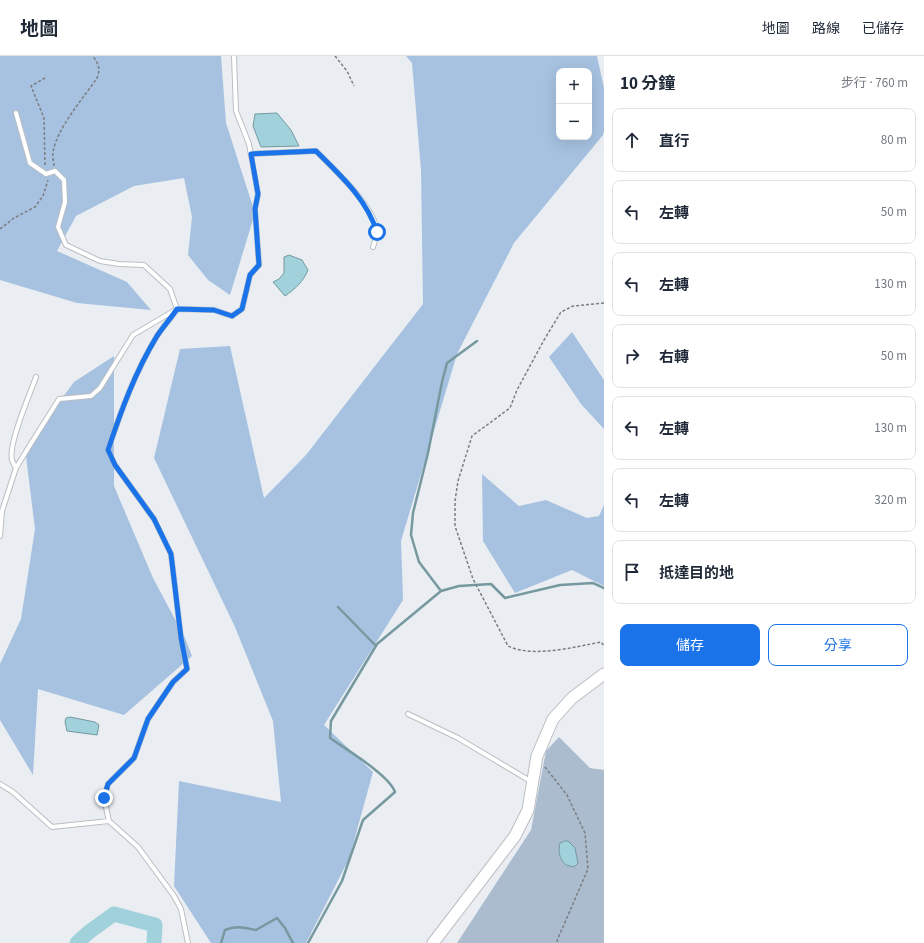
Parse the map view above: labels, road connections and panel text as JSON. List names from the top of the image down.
{
  "page": {
    "header": "地圖",
    "nav": ["地圖", "路線", "已儲存"],
    "heading": ["10 分鐘", "步行 · 760 m"],
    "map_buttons": ["+", "−"],
    "list": [
      ["直行", "80 m"],
      ["左轉", "50 m"],
      ["左轉", "130 m"],
      ["右轉", "50 m"],
      ["左轉", "130 m"],
      ["左轉", "320 m"],
      "抵達目的地"
    ],
    "buttons": ["儲存", "分享"]
  }
}
